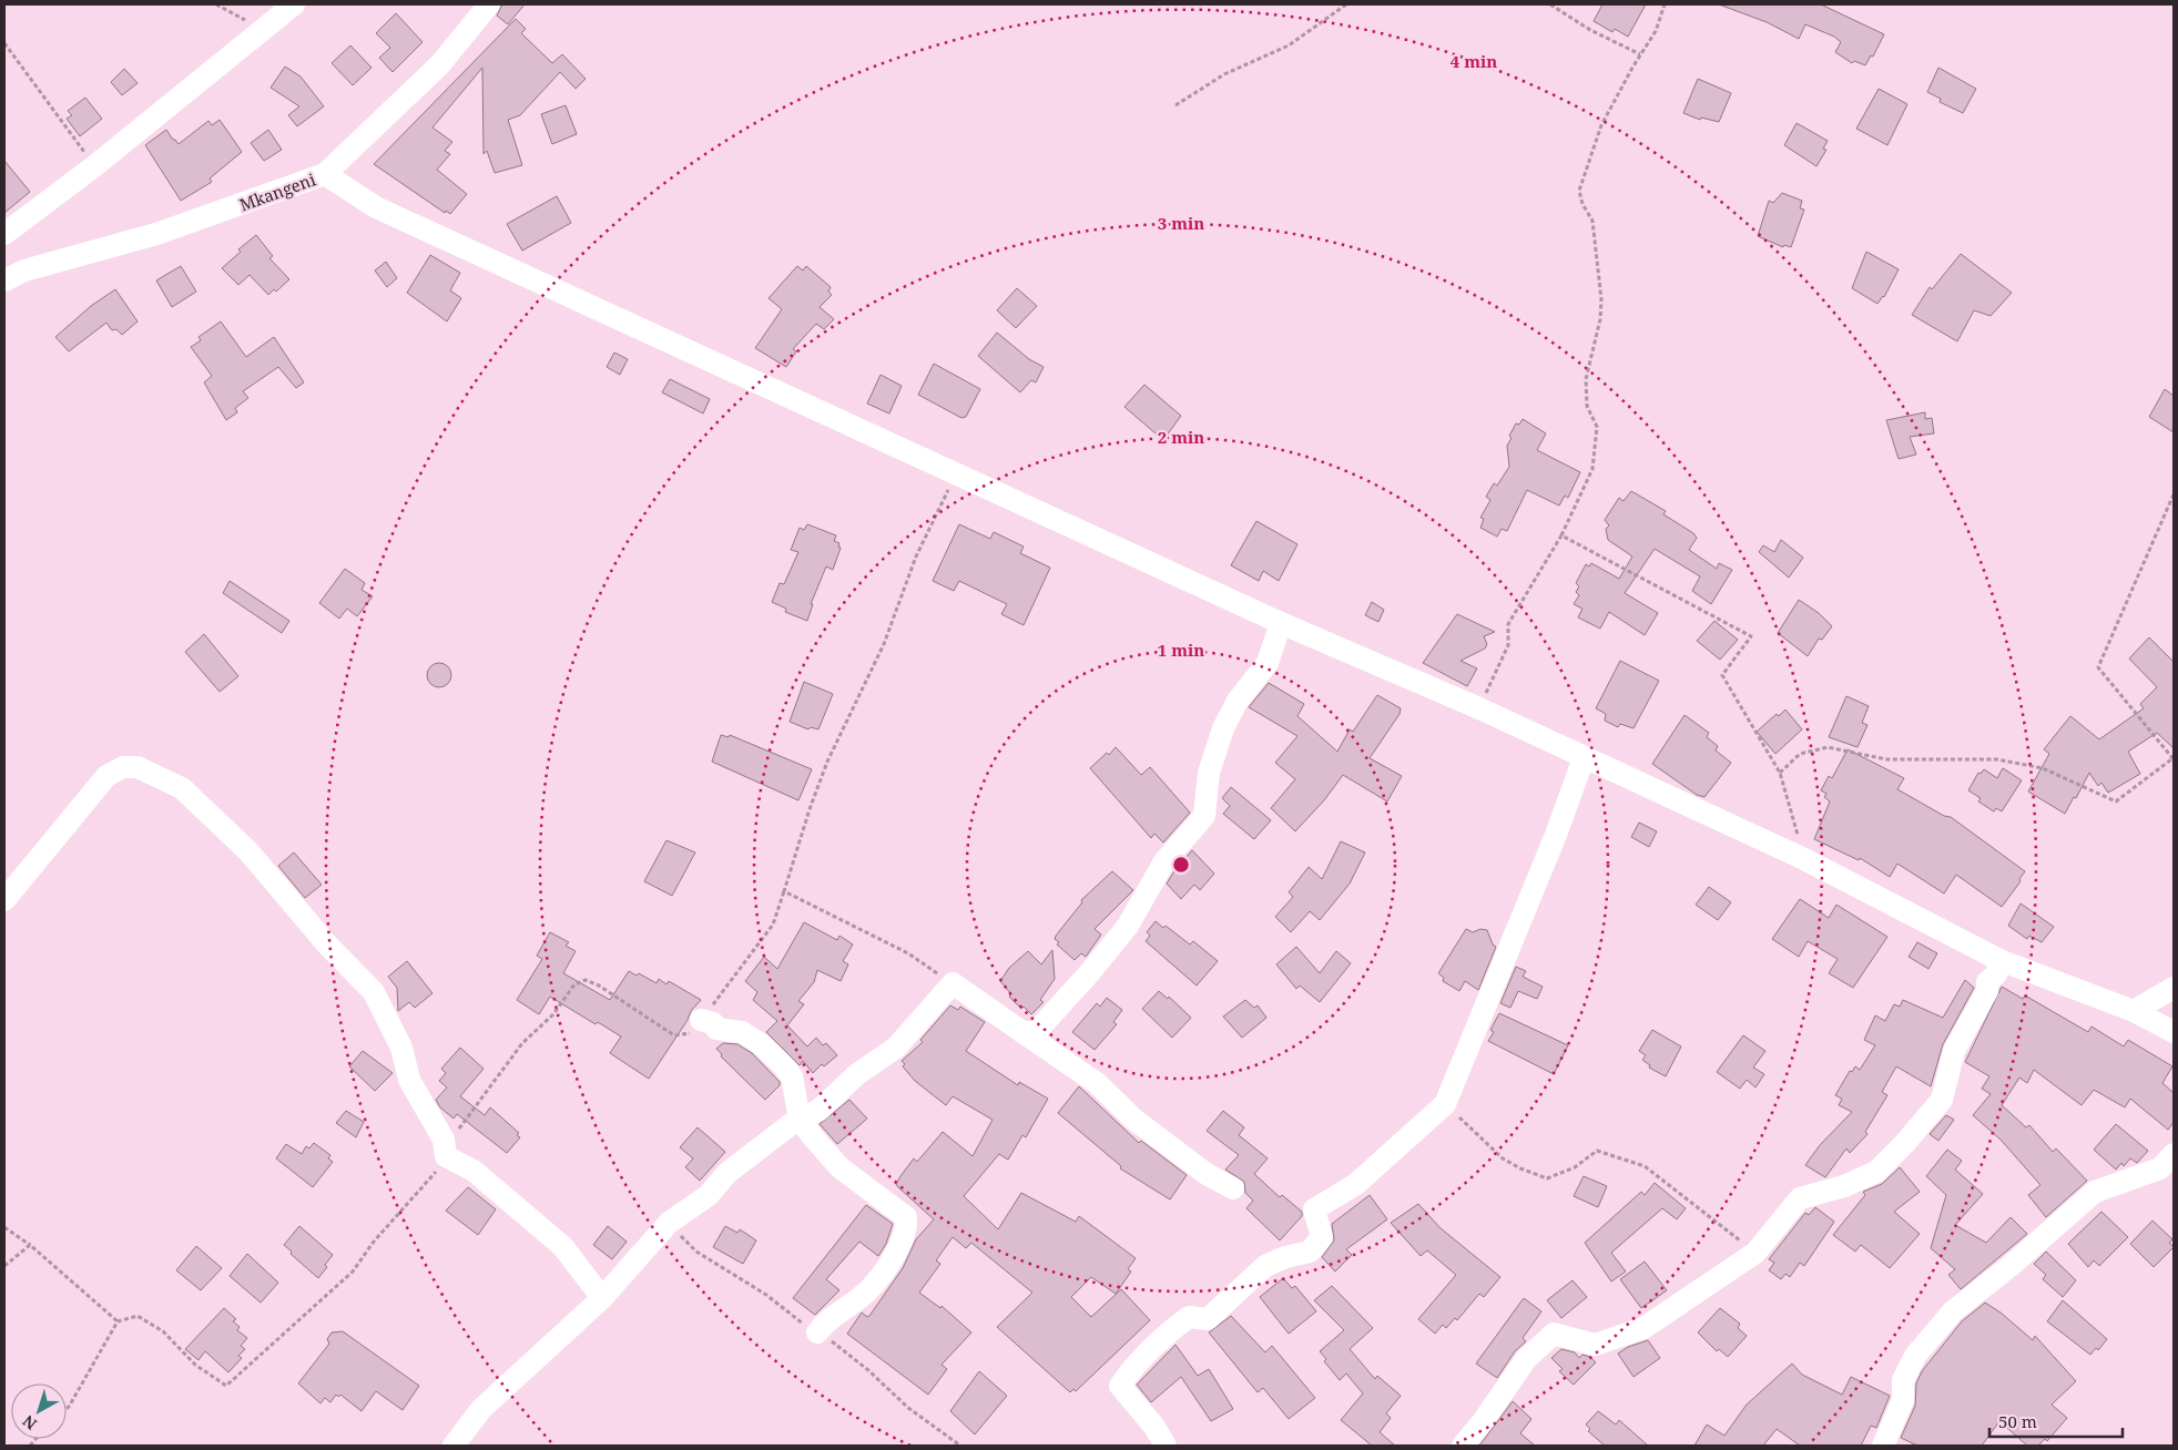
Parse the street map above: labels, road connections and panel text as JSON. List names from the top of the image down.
{
  "streets": {
    "street": ["Mkangeni"]
  },
  "scale_bar": "50 m",
  "north": "bottom left",
  "rings": [
    "4 min",
    "3 min",
    "2 min",
    "1 min"
  ]
}
